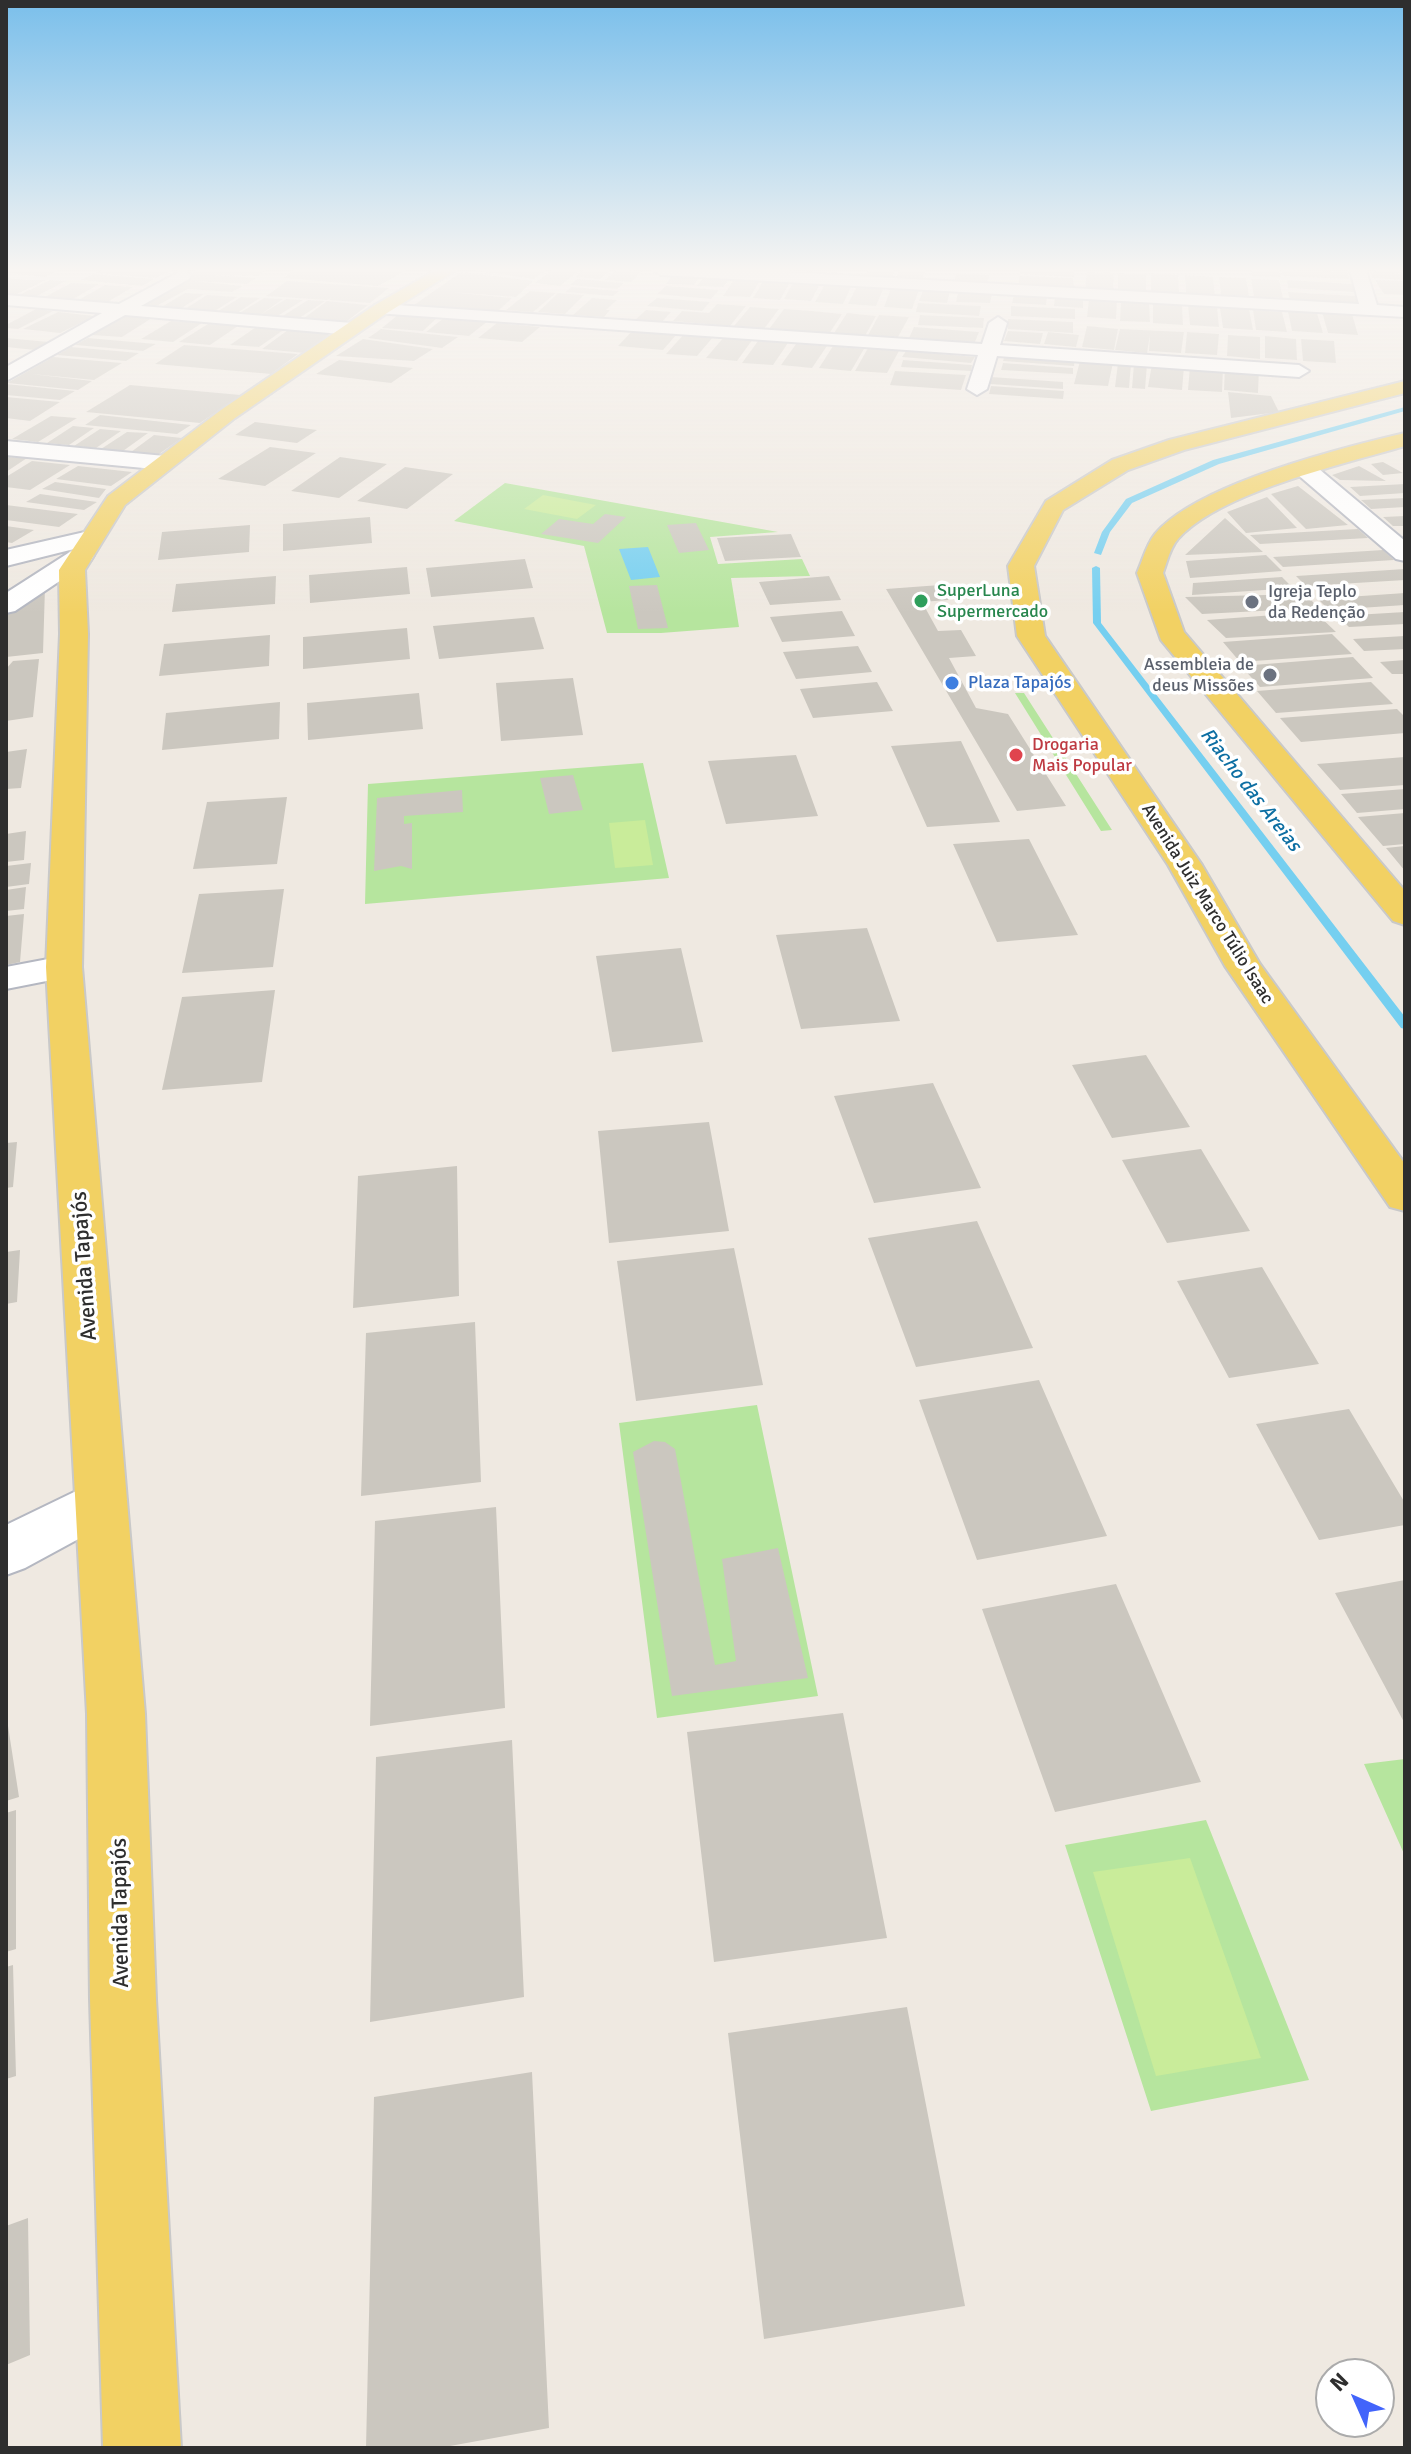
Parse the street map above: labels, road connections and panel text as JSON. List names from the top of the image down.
{
  "streets": {
    "main road": ["Avenida Juiz Marco Túlio Isaac", "Avenida Tapajós"]
  },
  "water": ["Riacho das Areias"],
  "places": [
    "SuperLuna Supermercado",
    "Igreja Teplo da Redenção",
    "Assembleia de deus Missões",
    "Plaza Tapajós",
    "Drogaria Mais Popular"
  ],
  "north": "top left"
}
